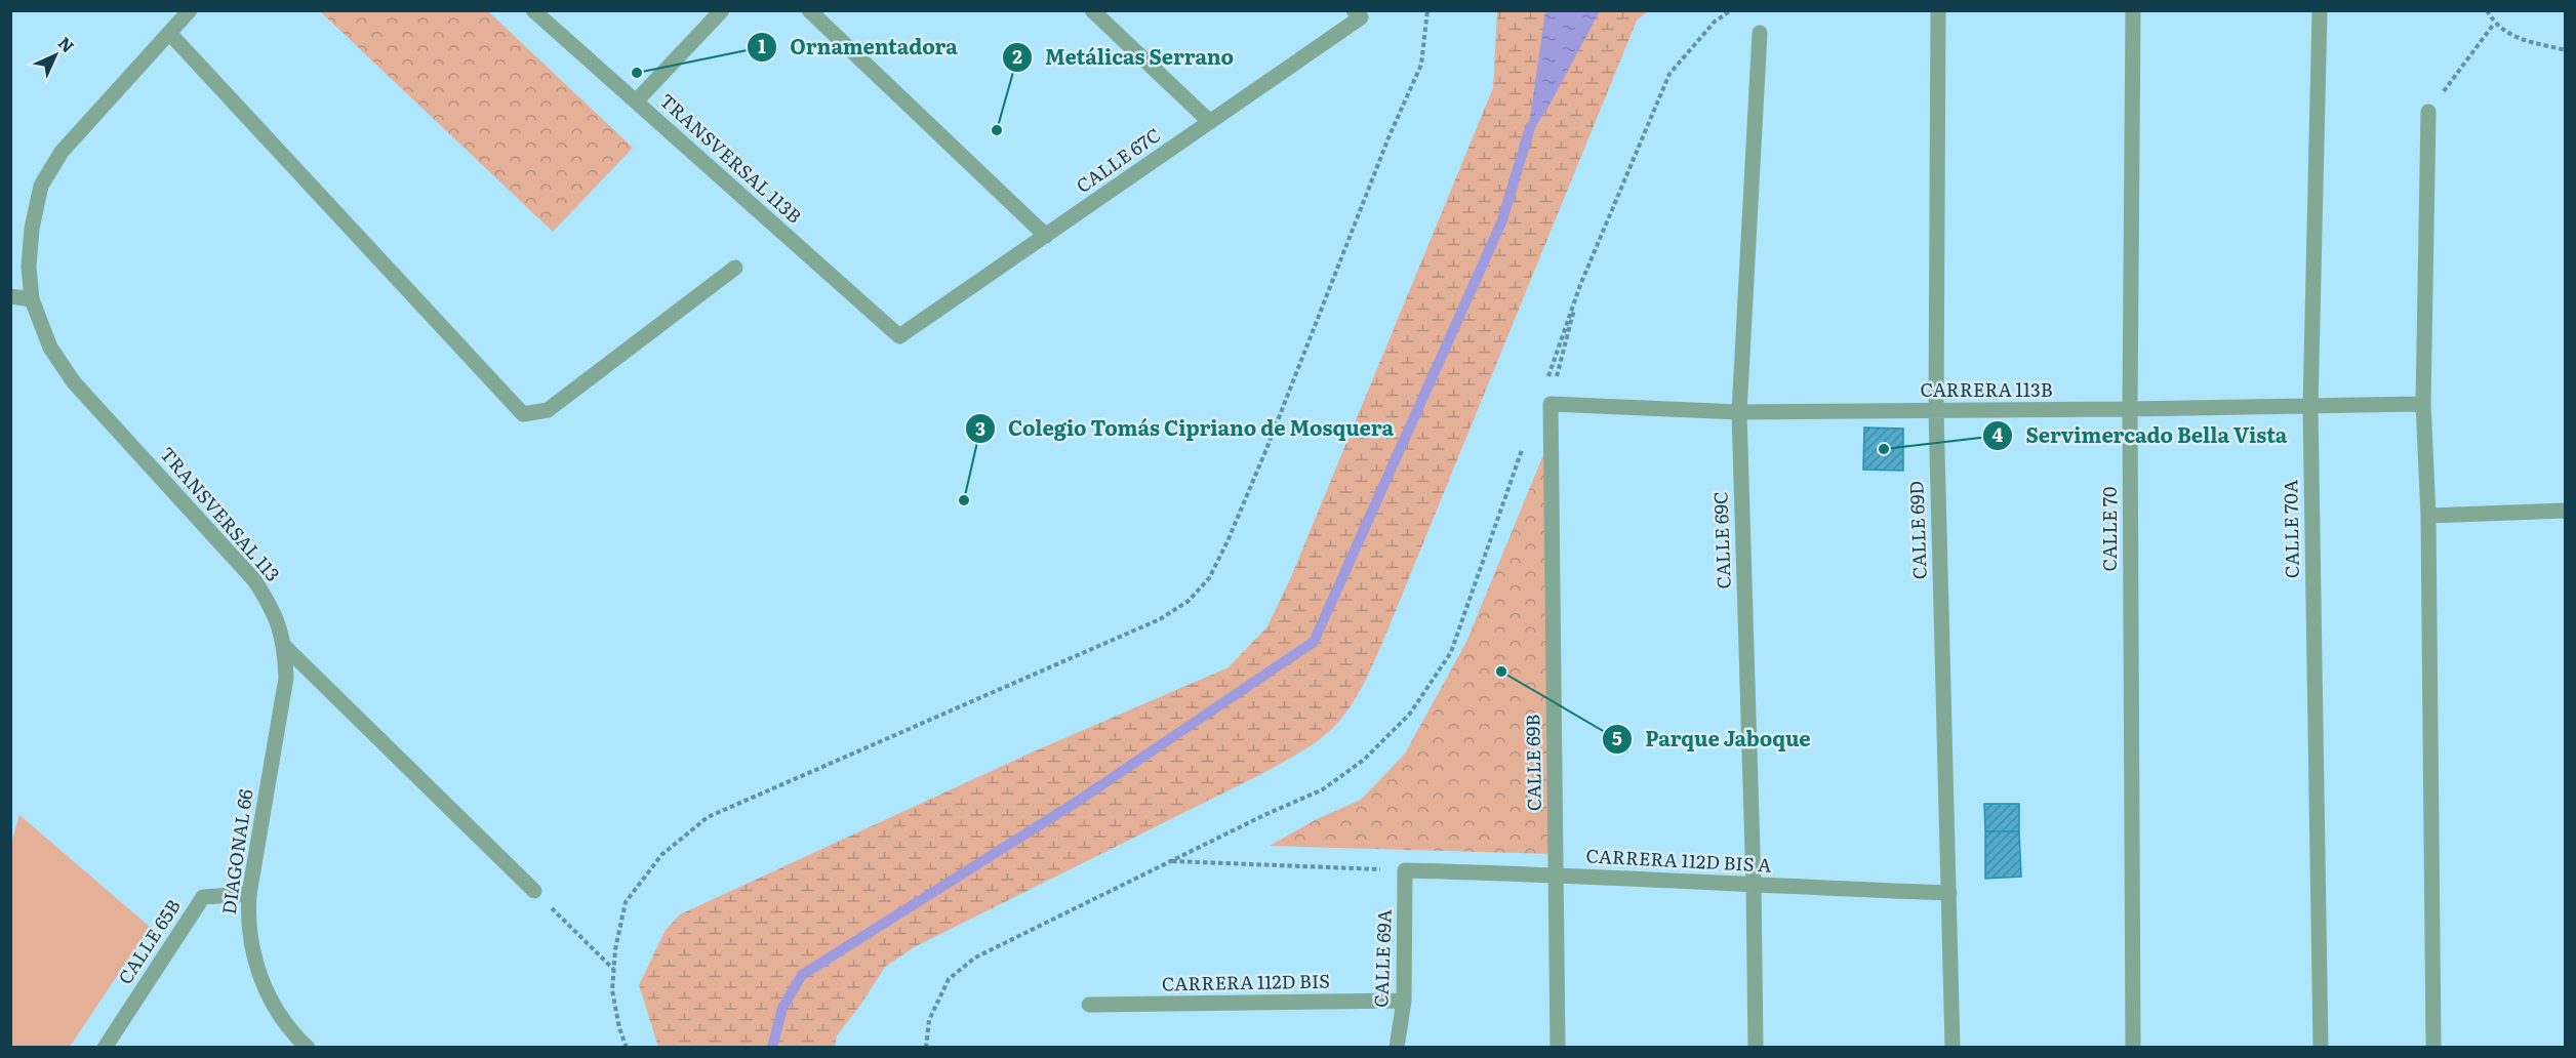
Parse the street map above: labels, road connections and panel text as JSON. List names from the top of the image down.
{
  "streets": {
    "street": [
      "TRANSVERSAL 113B",
      "CALLE 67C",
      "CARRERA 113B",
      "TRANSVERSAL 113",
      "CALLE 70",
      "CALLE 70A",
      "CALLE 69D",
      "CALLE 69C",
      "CALLE 69B",
      "DIAGONAL 66",
      "CARRERA 112D BIS A",
      "CALLE 65B",
      "CALLE 69A",
      "CARRERA 112D BIS"
    ]
  },
  "crossings": [
    ["TRANSVERSAL 113B", "CALLE 67C"],
    ["CARRERA 113B", "CALLE 70"],
    ["CARRERA 113B", "CALLE 70A"],
    ["CARRERA 113B", "CALLE 69D"],
    ["CARRERA 113B", "CALLE 69C"],
    ["CARRERA 113B", "CALLE 69B"],
    ["TRANSVERSAL 113", "DIAGONAL 66"],
    ["CALLE 69D", "CARRERA 112D BIS A"],
    ["CALLE 69C", "CARRERA 112D BIS A"],
    ["CALLE 69B", "CARRERA 112D BIS A"],
    ["DIAGONAL 66", "CALLE 65B"],
    ["CARRERA 112D BIS A", "CALLE 69A"],
    ["CALLE 69A", "CARRERA 112D BIS"]
  ],
  "places": [
    "Ornamentadora",
    "Metálicas Serrano",
    "Servimercado Bella Vista",
    "Colegio Tomás Cipriano de Mosquera",
    "Parque Jaboque"
  ],
  "north": "top right"
}
